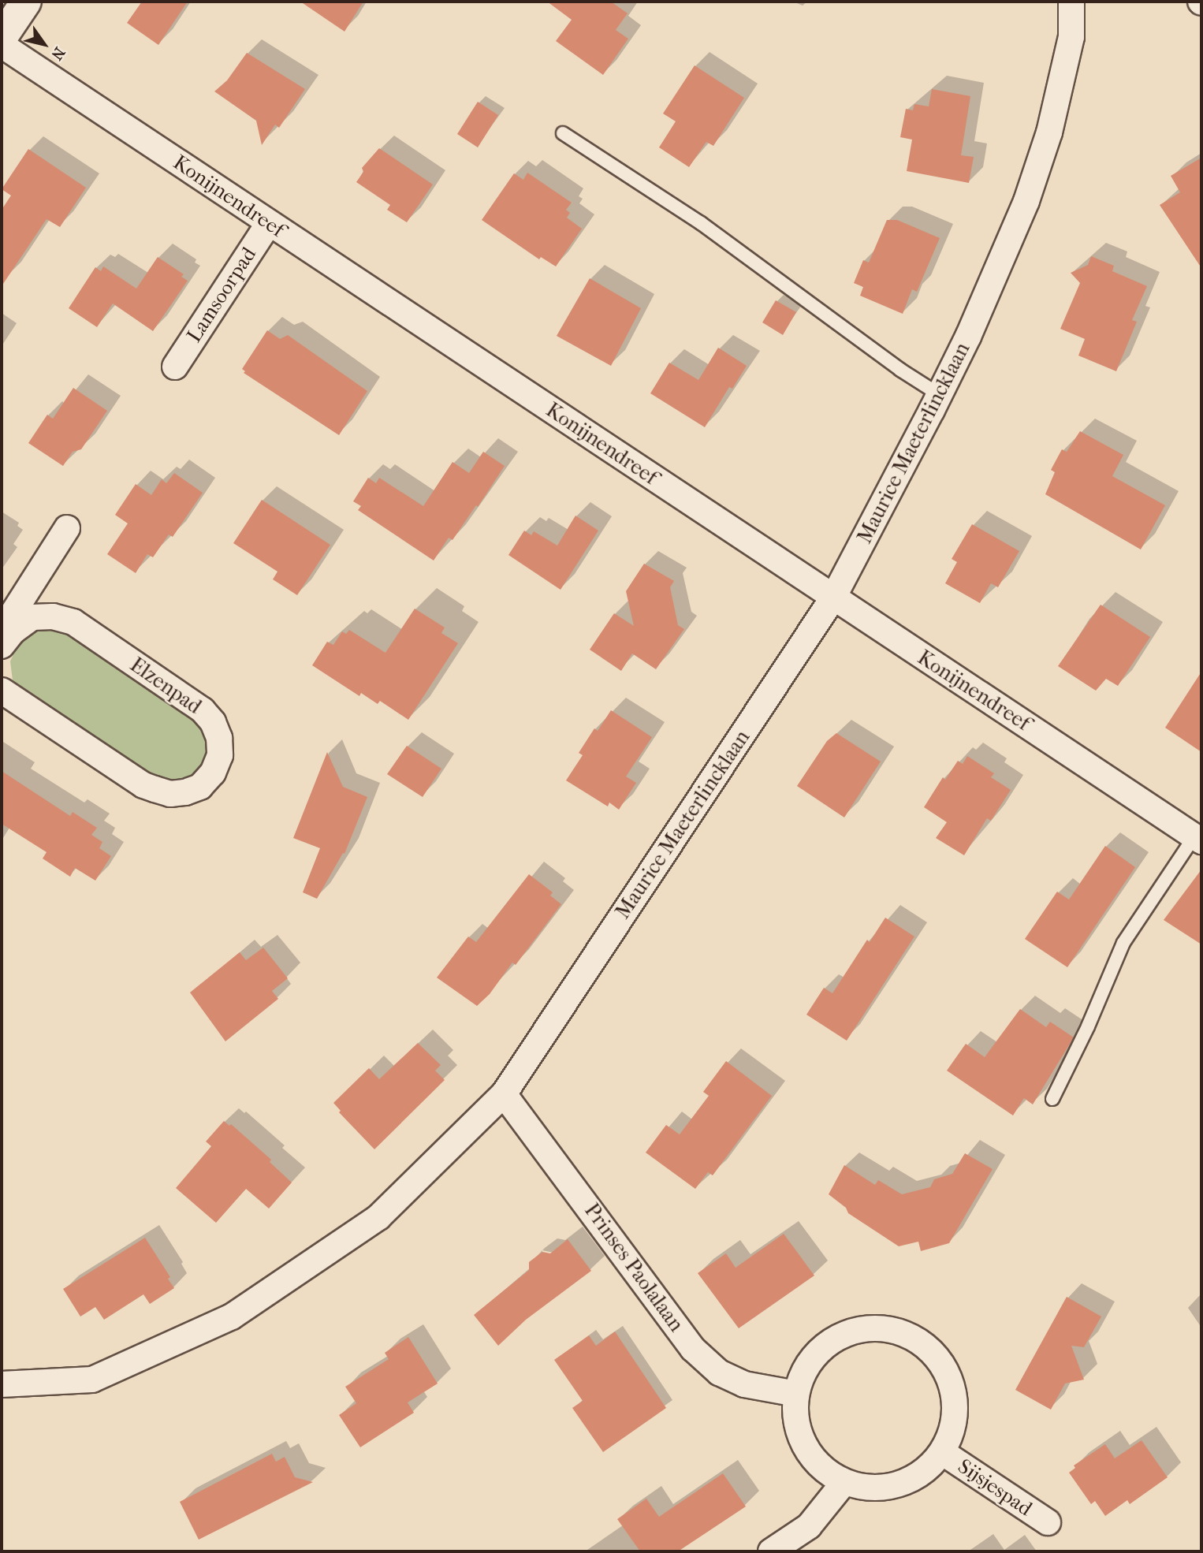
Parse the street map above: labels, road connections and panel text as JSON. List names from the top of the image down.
{
  "streets": {
    "street": [
      "Konijnendreef",
      "Lamsoorpad",
      "Maurice Maeterlincklaan",
      "Elzenpad",
      "Prinses Paolalaan",
      "Sijsjespad"
    ]
  },
  "crossings": [
    ["Konijnendreef", "Lamsoorpad"],
    ["Konijnendreef", "Maurice Maeterlincklaan"],
    ["Maurice Maeterlincklaan", "Prinses Paolalaan"],
    ["Prinses Paolalaan", "Sijsjespad"]
  ],
  "north": "bottom right"
}
